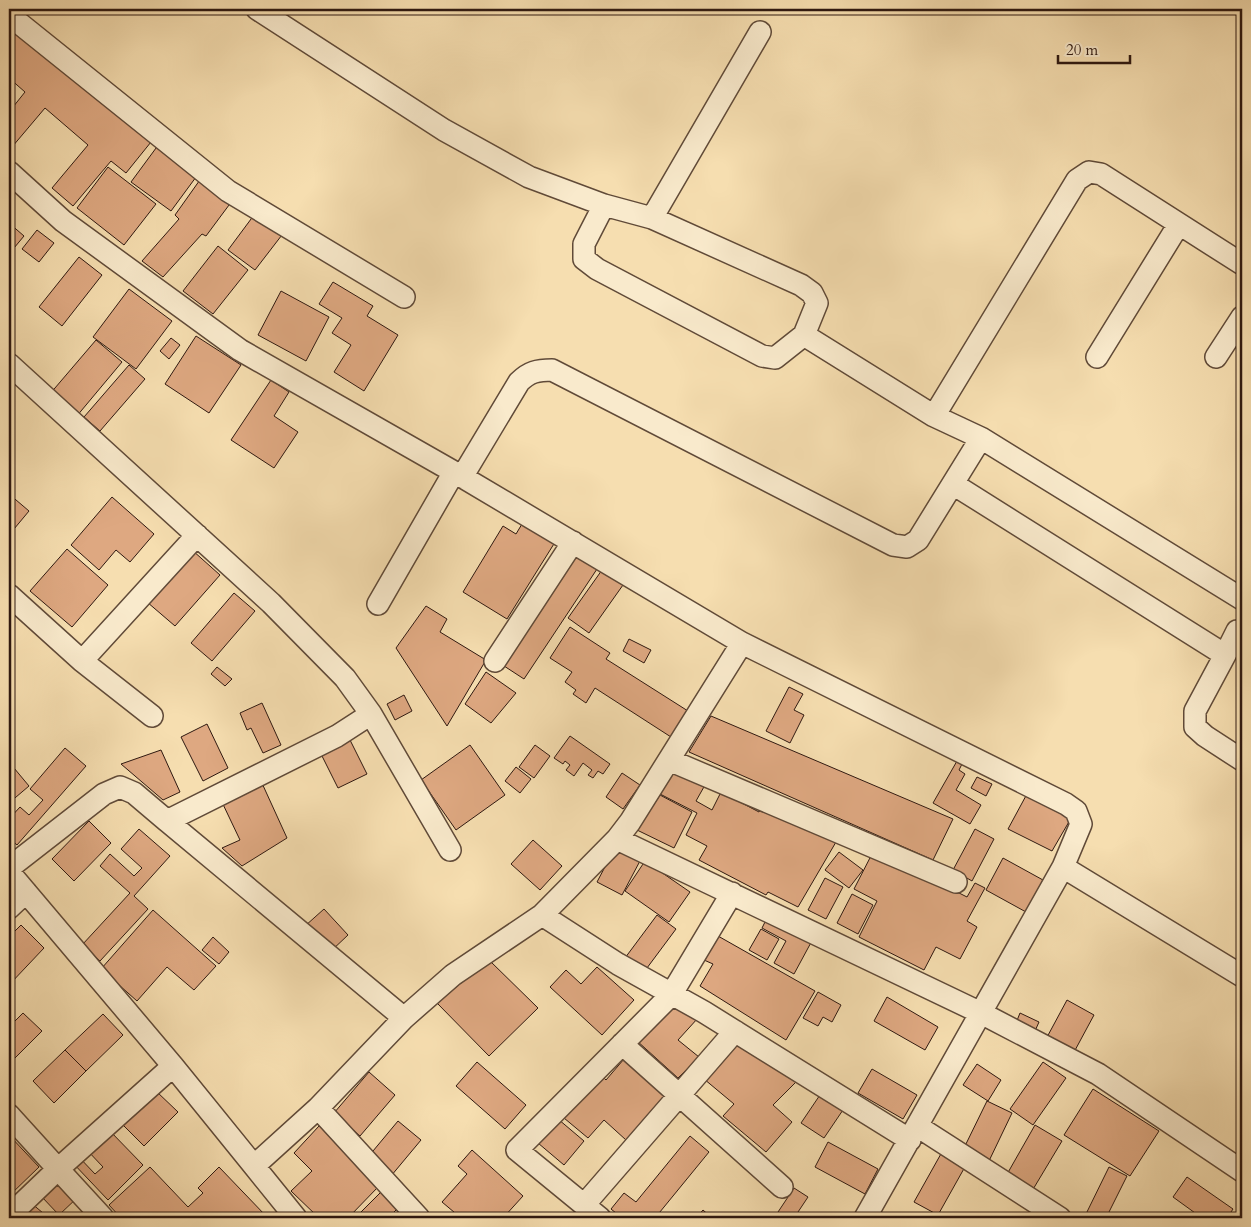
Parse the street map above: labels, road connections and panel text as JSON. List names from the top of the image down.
{
  "scale_bar": "20 m"
}
